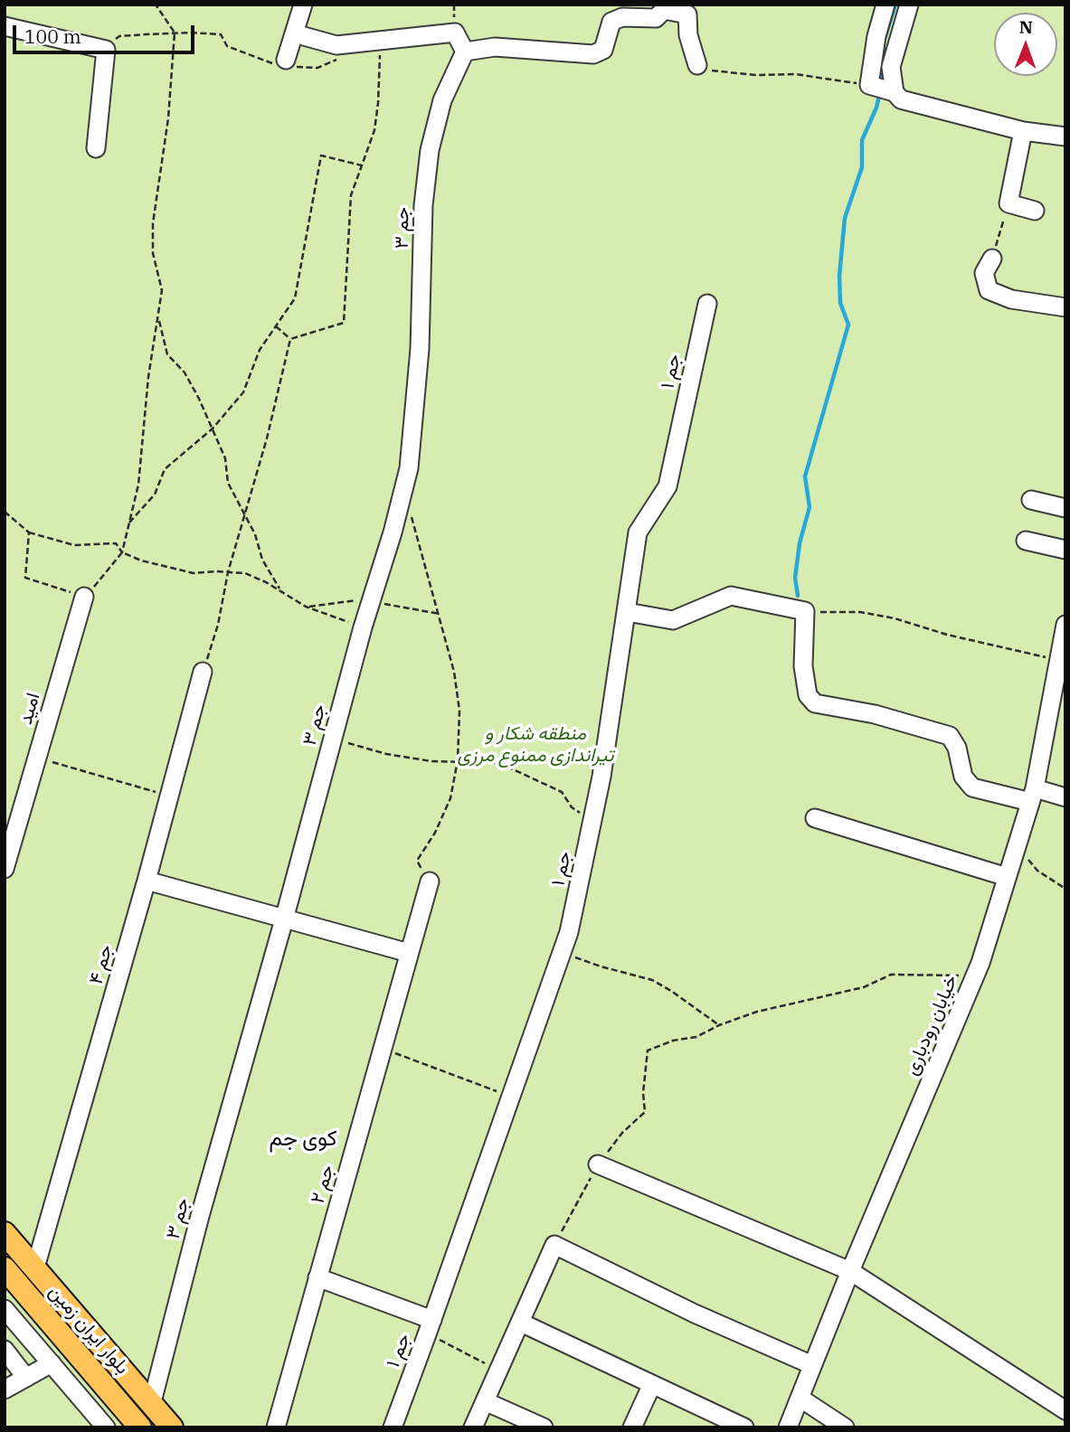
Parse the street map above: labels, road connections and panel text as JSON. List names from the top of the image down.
{
  "streets": {
    "main road": ["بلوار ایران زمین"],
    "street": [
      "جم ۳",
      "جم ۱",
      "امید",
      "جم ۴",
      "خیابان رودباری",
      "جم ۲"
    ]
  },
  "crossings": [
    ["جم ۳", "بلوار ایران زمین"],
    ["جم ۴", "بلوار ایران زمین"]
  ],
  "districts": ["کوی جم"],
  "parks": ["منطقه شکار و تیراندازی ممنوع مرزی"],
  "scale_bar": "100 m",
  "north": "top"
}
